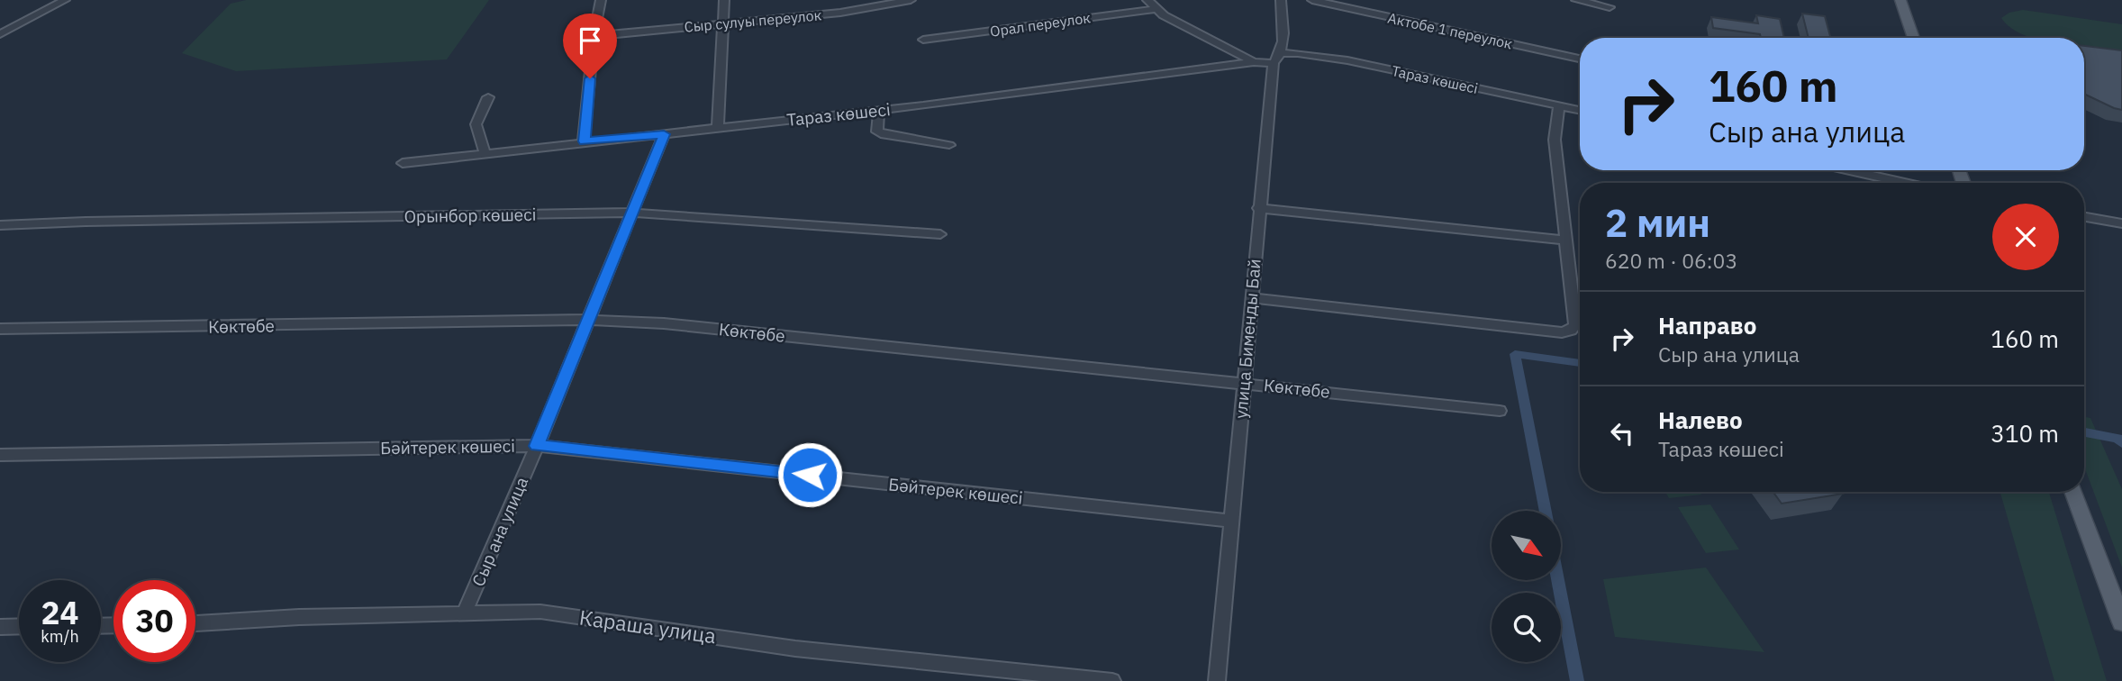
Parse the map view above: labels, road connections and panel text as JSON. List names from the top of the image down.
{
  "streets": {
    "street": [
      "Сыр сулуы переулок",
      "Орал переулок",
      "Актобе 1 переулок",
      "Тараз көшесі",
      "Орынбор көшесі",
      "Көктөбе",
      "улица Бименды Бай",
      "Бәйтерек көшесі",
      "Сыр ана улица",
      "Караша улица"
    ]
  },
  "crossings": [
    ["Тараз көшесі", "улица Бименды Бай"],
    ["Тараз көшесі", "Сыр ана улица"],
    ["Орынбор көшесі", "Сыр ана улица"],
    ["Көктөбе", "улица Бименды Бай"],
    ["Көктөбе", "Сыр ана улица"],
    ["улица Бименды Бай", "Бәйтерек көшесі"],
    ["Бәйтерек көшесі", "Сыр ана улица"],
    ["Сыр ана улица", "Караша улица"]
  ],
  "north": "bottom right",
  "page": {
    "turn": ["160 m", "Сыр ана улица"],
    "heading": ["2 мин", "620 m · 06:03"],
    "list": [
      {
        "name": "Направо",
        "note": "Сыр ана улица",
        "value": "160 m"
      },
      {
        "name": "Налево",
        "note": "Тараз көшесі",
        "value": "310 m"
      }
    ],
    "speed": "24 km/h",
    "limit": "30"
  }
}
